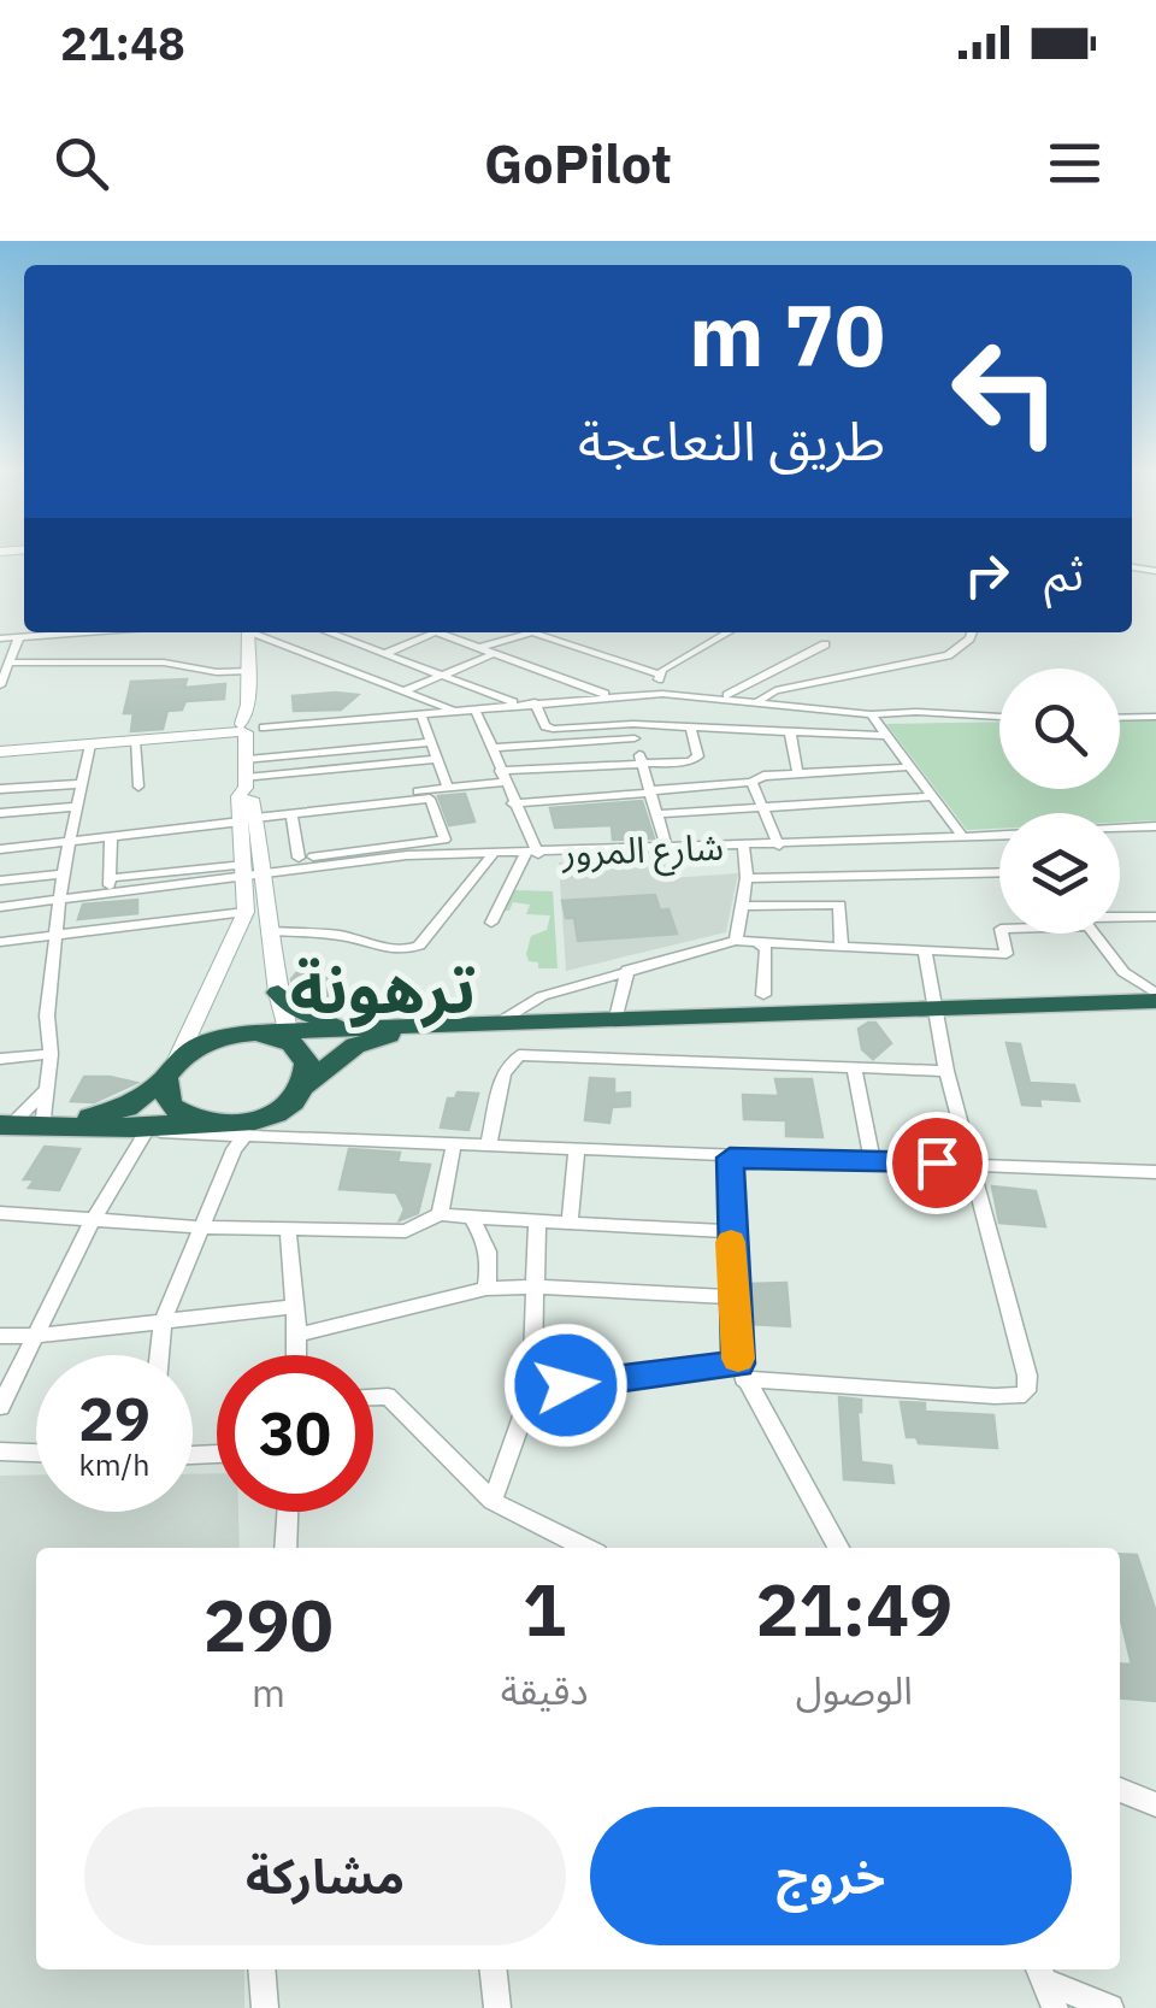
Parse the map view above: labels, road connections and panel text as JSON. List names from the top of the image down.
{
  "streets": {
    "street": ["شارع المرور"]
  },
  "districts": ["ترهونة"],
  "page": {
    "status": "21:48",
    "header": "GoPilot",
    "turn": ["70 m", "طريق النعاعجة"],
    "then": "ثم",
    "speed": "29 km/h",
    "limit": "30",
    "eta": [
      "21:49",
      "الوصول",
      "1",
      "دقيقة",
      "290",
      "m"
    ],
    "buttons": ["خروج", "مشاركة"]
  }
}
